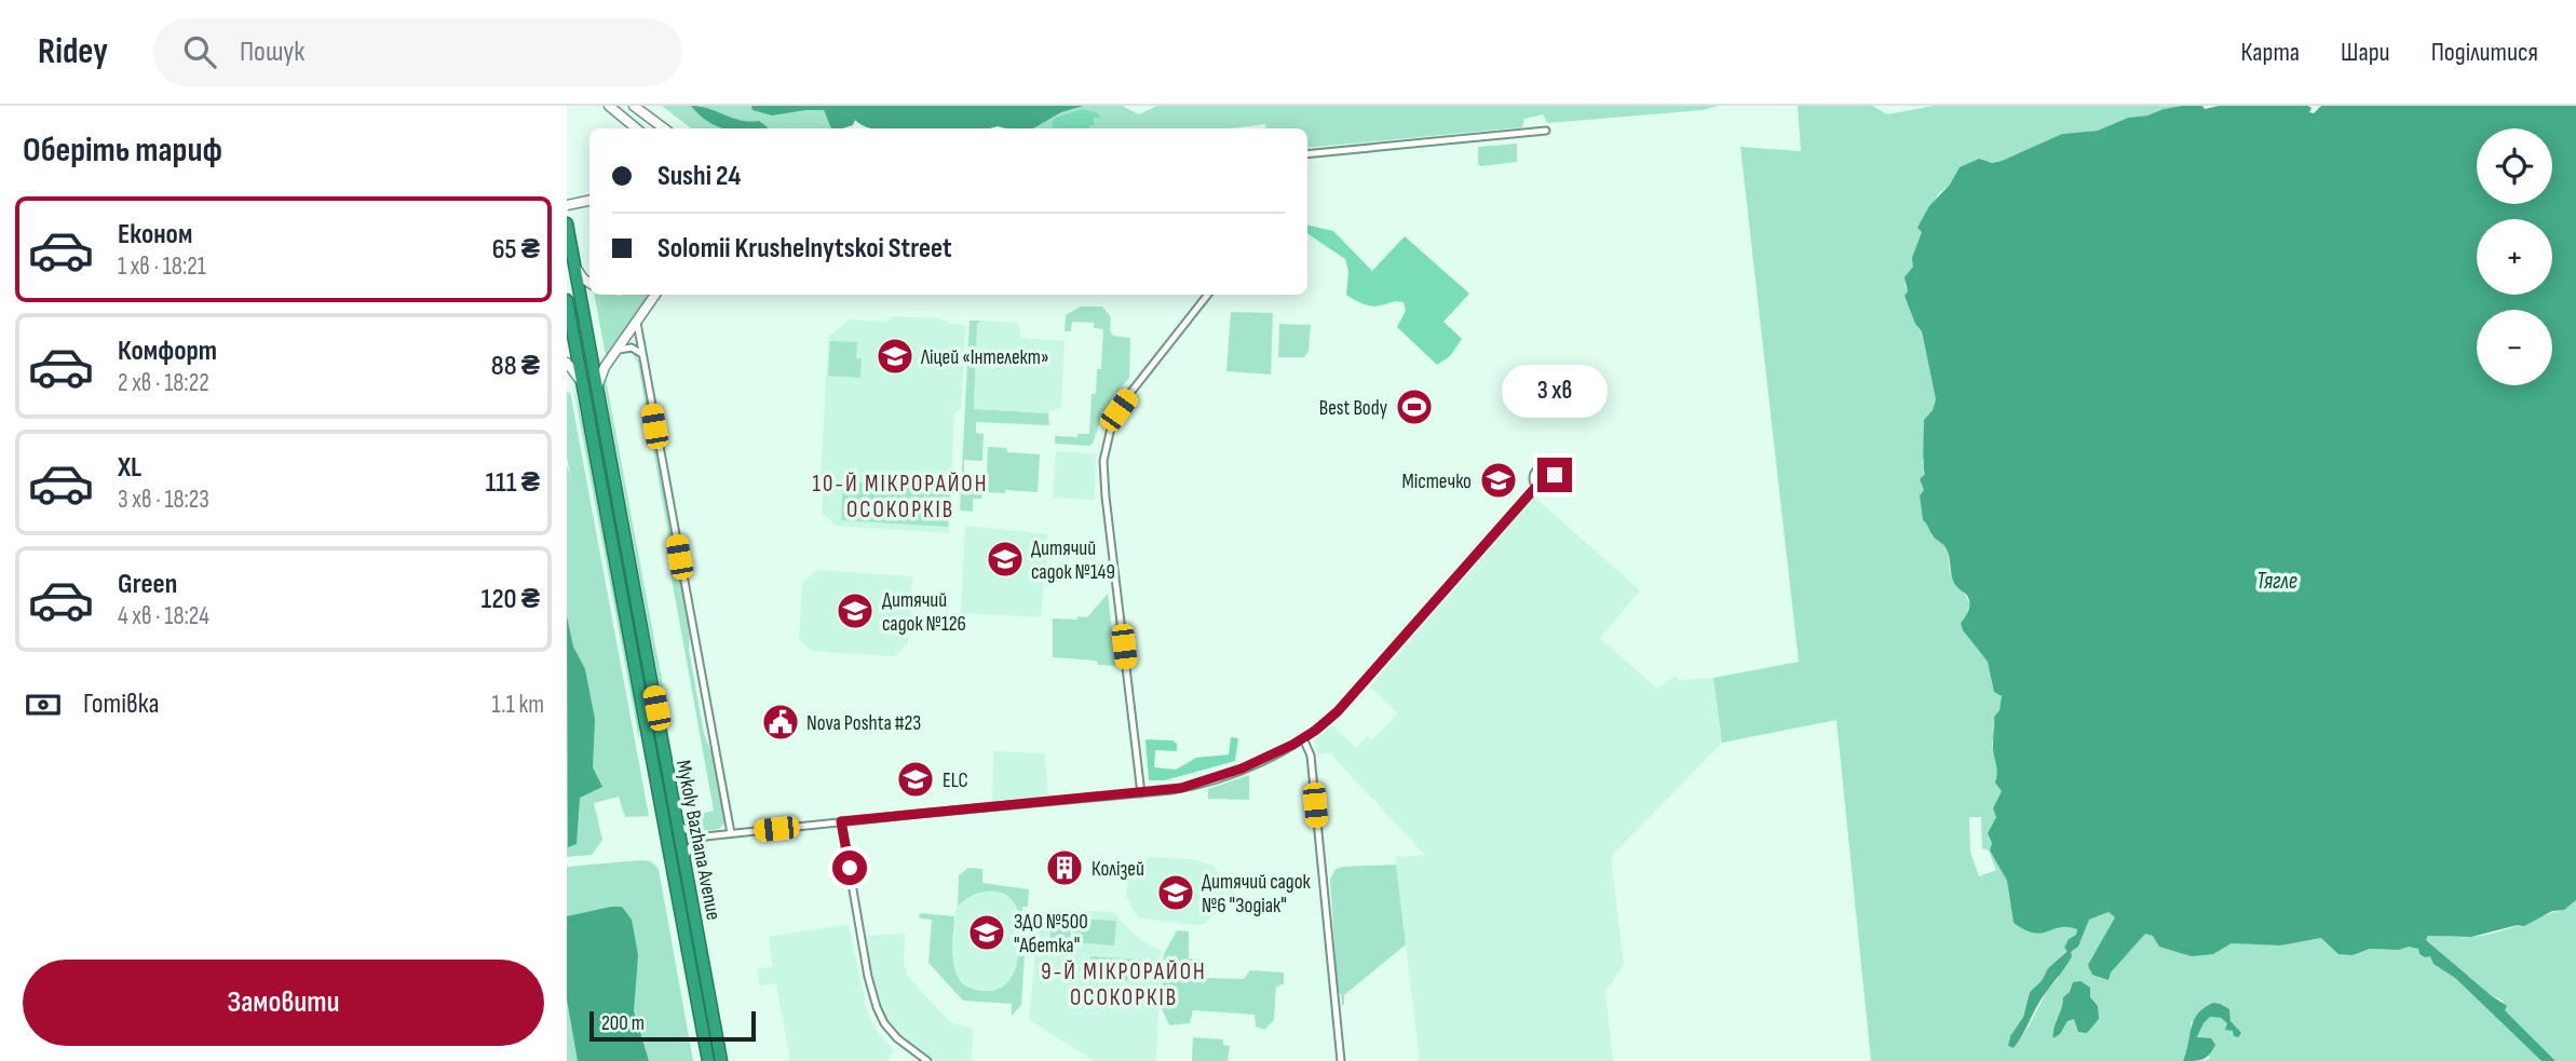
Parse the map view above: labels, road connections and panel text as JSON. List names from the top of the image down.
{
  "streets": {
    "highway": ["Mykoly Bazhana Avenue"]
  },
  "districts": ["10-Й МІКРОРАЙОН ОСОКОРКІВ", "9-Й МІКРОРАЙОН ОСОКОРКІВ"],
  "water": ["Тягле"],
  "places": {
    "school or university": [
      "Ліцей «Інтелект»",
      "Містечко",
      "Дитячий садок №149",
      "Дитячий садок №126",
      "ELC",
      "Дитячий садок №6 \"Зодіак\"",
      "ЗДО №500 \"Абетка\""
    ],
    "sports": ["Best Body"],
    "public building": ["Nova Poshta #23"],
    "building": ["Колізей"]
  },
  "scale_bar": "200 m",
  "page": {
    "header": "Ridey",
    "search": "Пошук",
    "nav": ["Карта", "Шари", "Поділитися"],
    "heading": "Оберіть тариф",
    "map_buttons": ["+", "−"],
    "banner": ["Sushi 24", "Solomii Krushelnytskoi Street"],
    "list": [
      {
        "name": "Економ",
        "note": "1 хв · 18:21",
        "value": "65 ₴"
      },
      {
        "name": "Комфорт",
        "note": "2 хв · 18:22",
        "value": "88 ₴"
      },
      {
        "name": "XL",
        "note": "3 хв · 18:23",
        "value": "111 ₴"
      },
      {
        "name": "Green",
        "note": "4 хв · 18:24",
        "value": "120 ₴"
      }
    ],
    "bubble": "3 хв",
    "pay": ["Готівка", "1.1 km"],
    "buttons": "Замовити",
    "scale": "200 m"
  }
}
